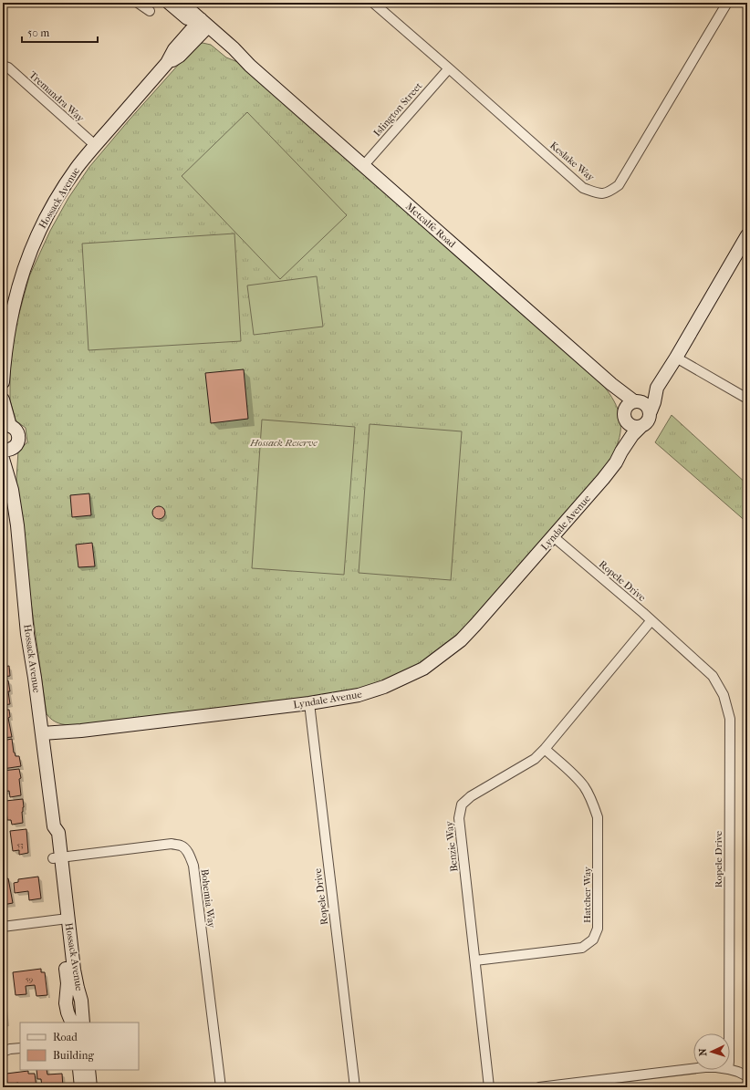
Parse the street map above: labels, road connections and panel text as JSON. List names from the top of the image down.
{
  "streets": {
    "street": [
      "Tremandra Way",
      "Islington Street",
      "Keslake Way",
      "Hossack Avenue",
      "Metcalfe Road",
      "Lyndale Avenue",
      "Ropele Drive",
      "Benzie Way",
      "Hatcher Way",
      "Bohemia Way"
    ]
  },
  "crossings": [
    ["Tremandra Way", "Hossack Avenue"],
    ["Islington Street", "Keslake Way"],
    ["Islington Street", "Metcalfe Road"],
    ["Hossack Avenue", "Metcalfe Road"],
    ["Hossack Avenue", "Lyndale Avenue"],
    ["Hossack Avenue", "Bohemia Way"],
    ["Metcalfe Road", "Lyndale Avenue"],
    ["Lyndale Avenue", "Ropele Drive"],
    ["Ropele Drive", "Benzie Way"],
    ["Benzie Way", "Hatcher Way"]
  ],
  "parks": ["Hossack Reserve"],
  "house_numbers": ["53", "59"],
  "legend": ["Road", "Building"],
  "scale_bar": "50 m",
  "north": "left"
}
